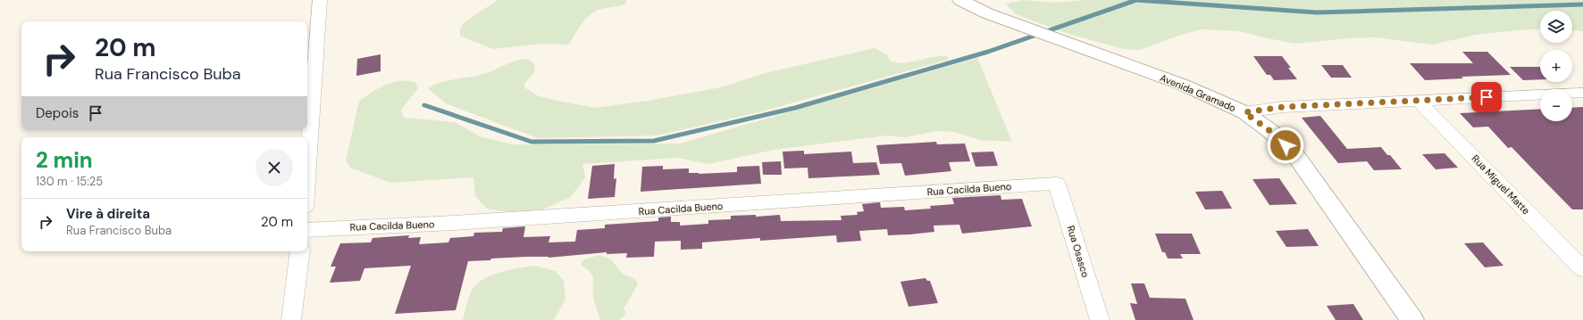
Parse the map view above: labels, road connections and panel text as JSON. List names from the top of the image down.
{
  "streets": {
    "street": [
      "Avenida Gramado",
      "Rua Miguel Matte",
      "Rua Cacilda Bueno",
      "Rua Osasco"
    ]
  },
  "crossings": [
    ["Rua Cacilda Bueno", "Rua Osasco"]
  ],
  "page": {
    "map_buttons": ["+", "−"],
    "turn": ["20 m", "Rua Francisco Buba"],
    "then": "Depois",
    "heading": ["2 min", "130 m · 15:25"],
    "list": [
      {
        "name": "Vire à direita",
        "note": "Rua Francisco Buba",
        "value": "20 m"
      }
    ]
  }
}
